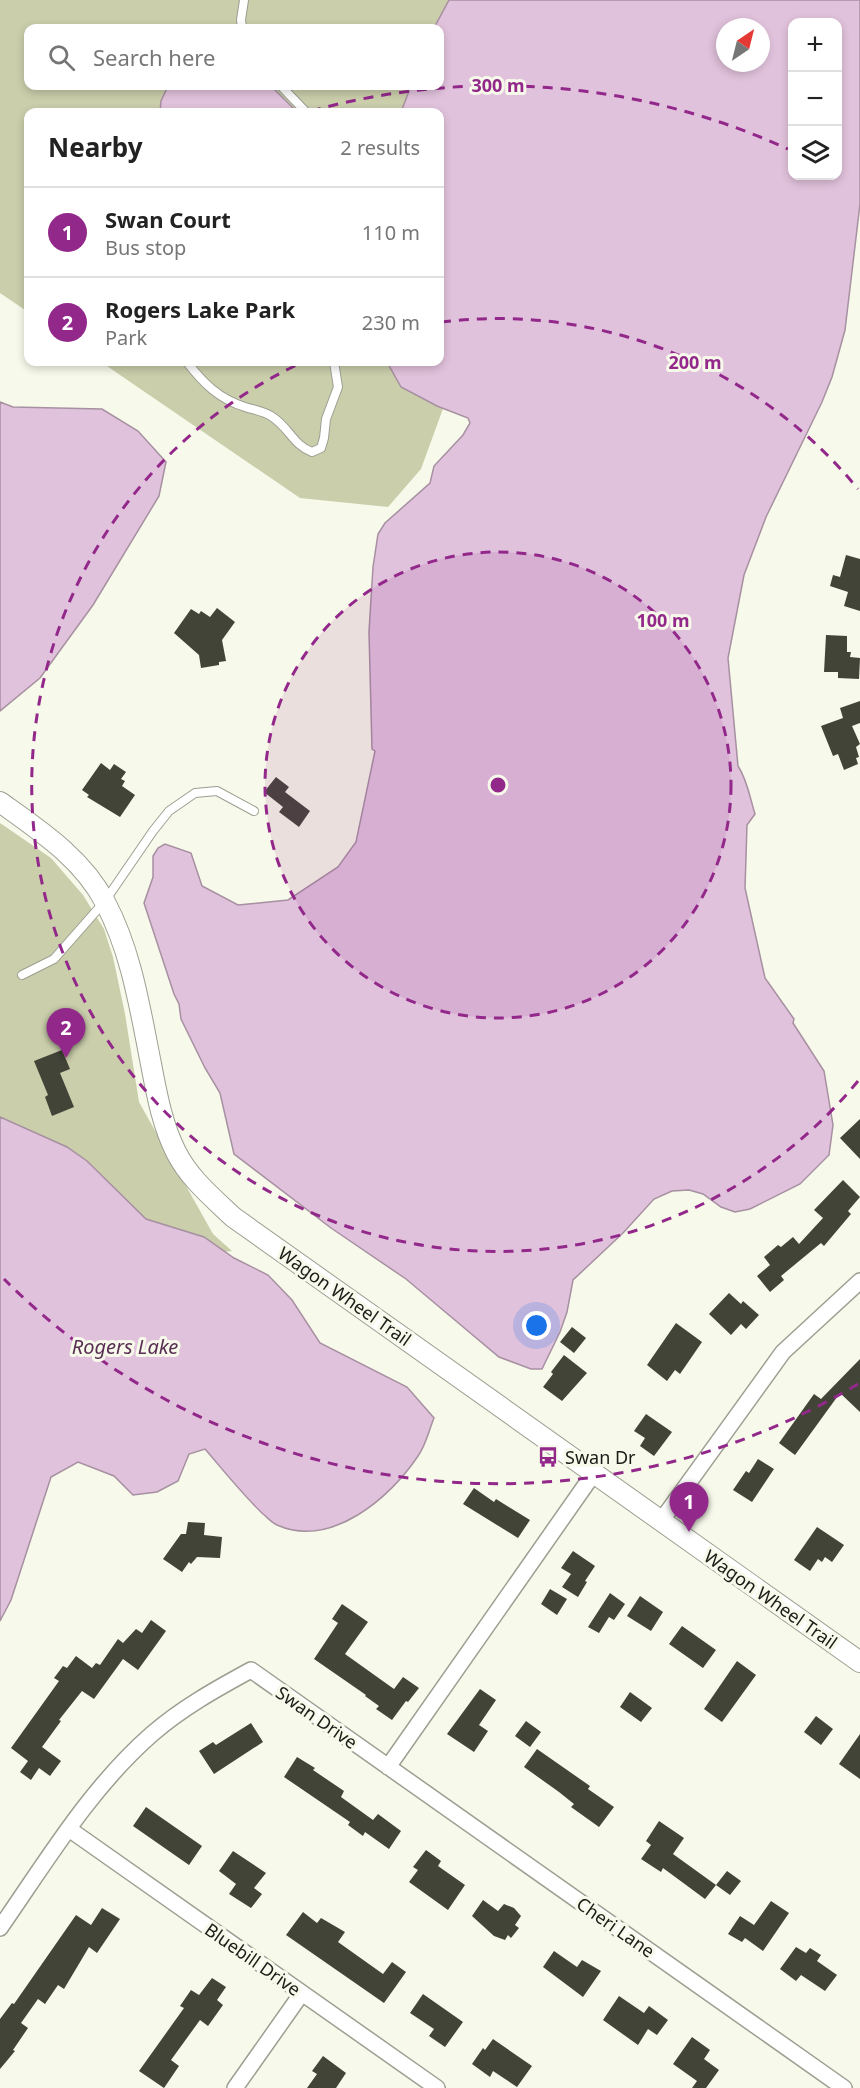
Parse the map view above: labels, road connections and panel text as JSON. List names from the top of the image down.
{
  "streets": {
    "street": [
      "Wagon Wheel Trail",
      "Swan Drive",
      "Cheri Lane",
      "Bluebill Drive"
    ]
  },
  "crossings": [
    ["Swan Drive", "Cheri Lane"],
    ["Swan Drive", "Bluebill Drive"]
  ],
  "water": ["Rogers Lake"],
  "places": {
    "bus stop": ["Swan Dr"]
  },
  "north": "top right",
  "page": {
    "map_buttons": ["+", "−"],
    "search": "Search here",
    "heading": ["Nearby", "2 results"],
    "list": [
      {
        "mark": "1",
        "name": "Swan Court",
        "note": "Bus stop",
        "value": "110 m"
      },
      {
        "mark": "2",
        "name": "Rogers Lake Park",
        "note": "Park",
        "value": "230 m"
      }
    ],
    "pins": ["2", "1"]
  },
  "rings": ["300 m", "200 m", "100 m"]
}
